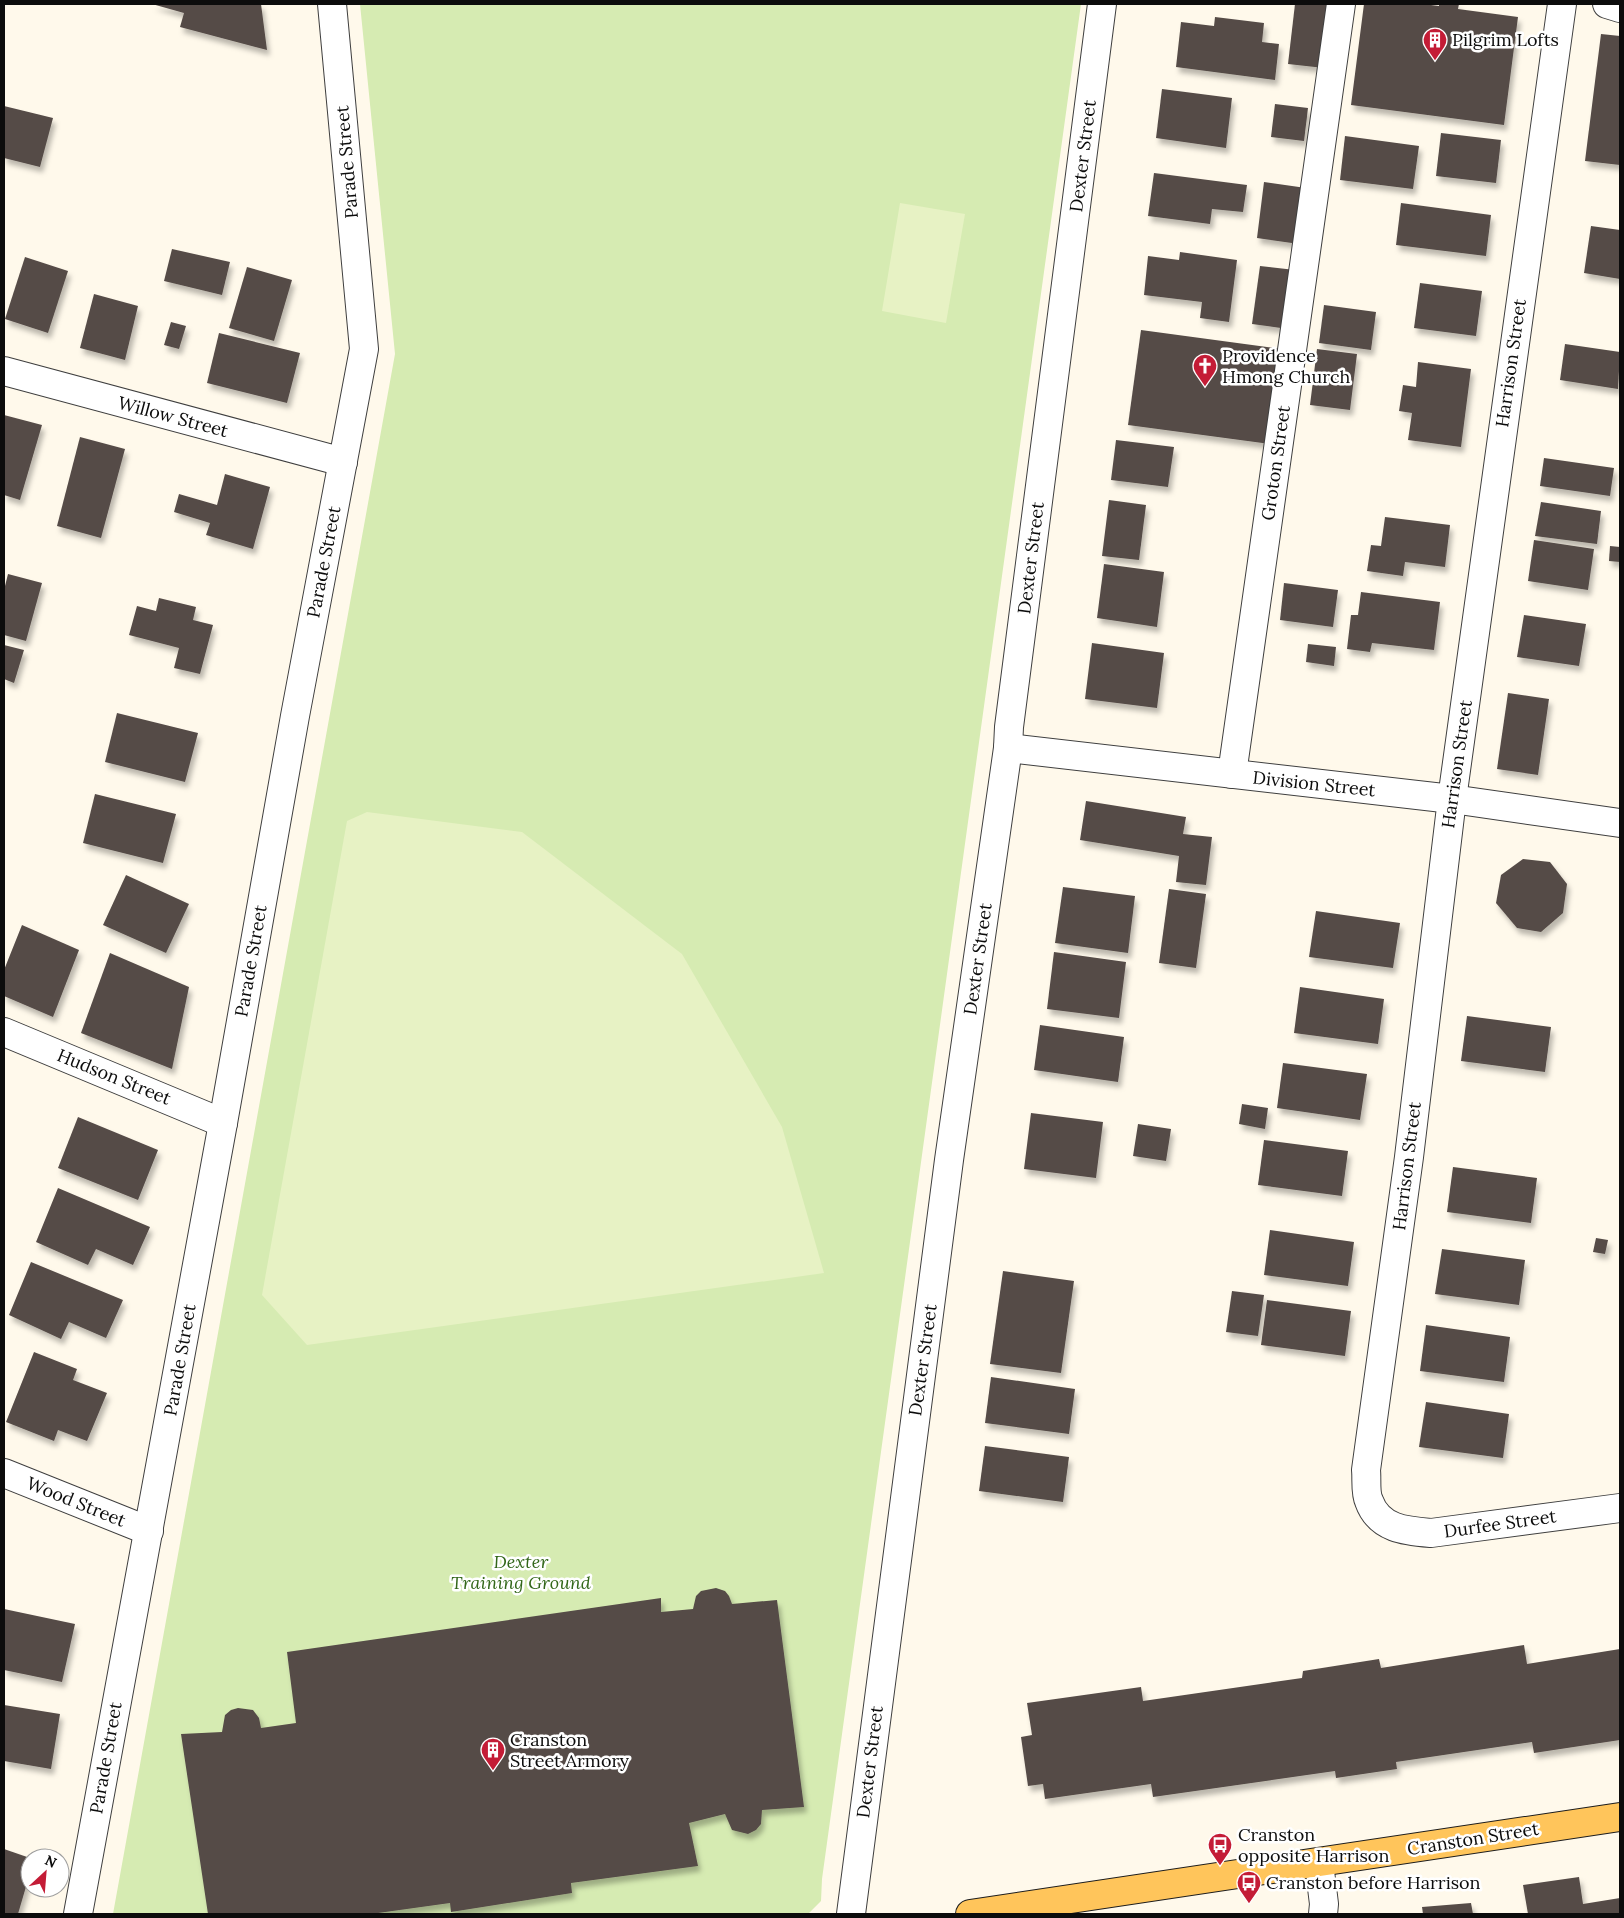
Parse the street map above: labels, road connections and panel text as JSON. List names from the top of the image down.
{
  "streets": {
    "main road": ["Cranston Street"],
    "street": [
      "Dexter Street",
      "Parade Street",
      "Harrison Street",
      "Willow Street",
      "Groton Street",
      "Division Street",
      "Hudson Street",
      "Wood Street",
      "Durfee Street"
    ]
  },
  "crossings": [
    ["Dexter Street", "Division Street"],
    ["Parade Street", "Willow Street"],
    ["Parade Street", "Hudson Street"],
    ["Parade Street", "Wood Street"],
    ["Harrison Street", "Division Street"],
    ["Harrison Street", "Durfee Street"],
    ["Groton Street", "Division Street"]
  ],
  "parks": ["Dexter Training Ground"],
  "places": {
    "building": ["Pilgrim Lofts", "Cranston Street Armory"],
    "church": ["Providence Hmong Church"],
    "bus stop": ["Cranston opposite Harrison", "Cranston before Harrison"]
  },
  "north": "top right"
}
